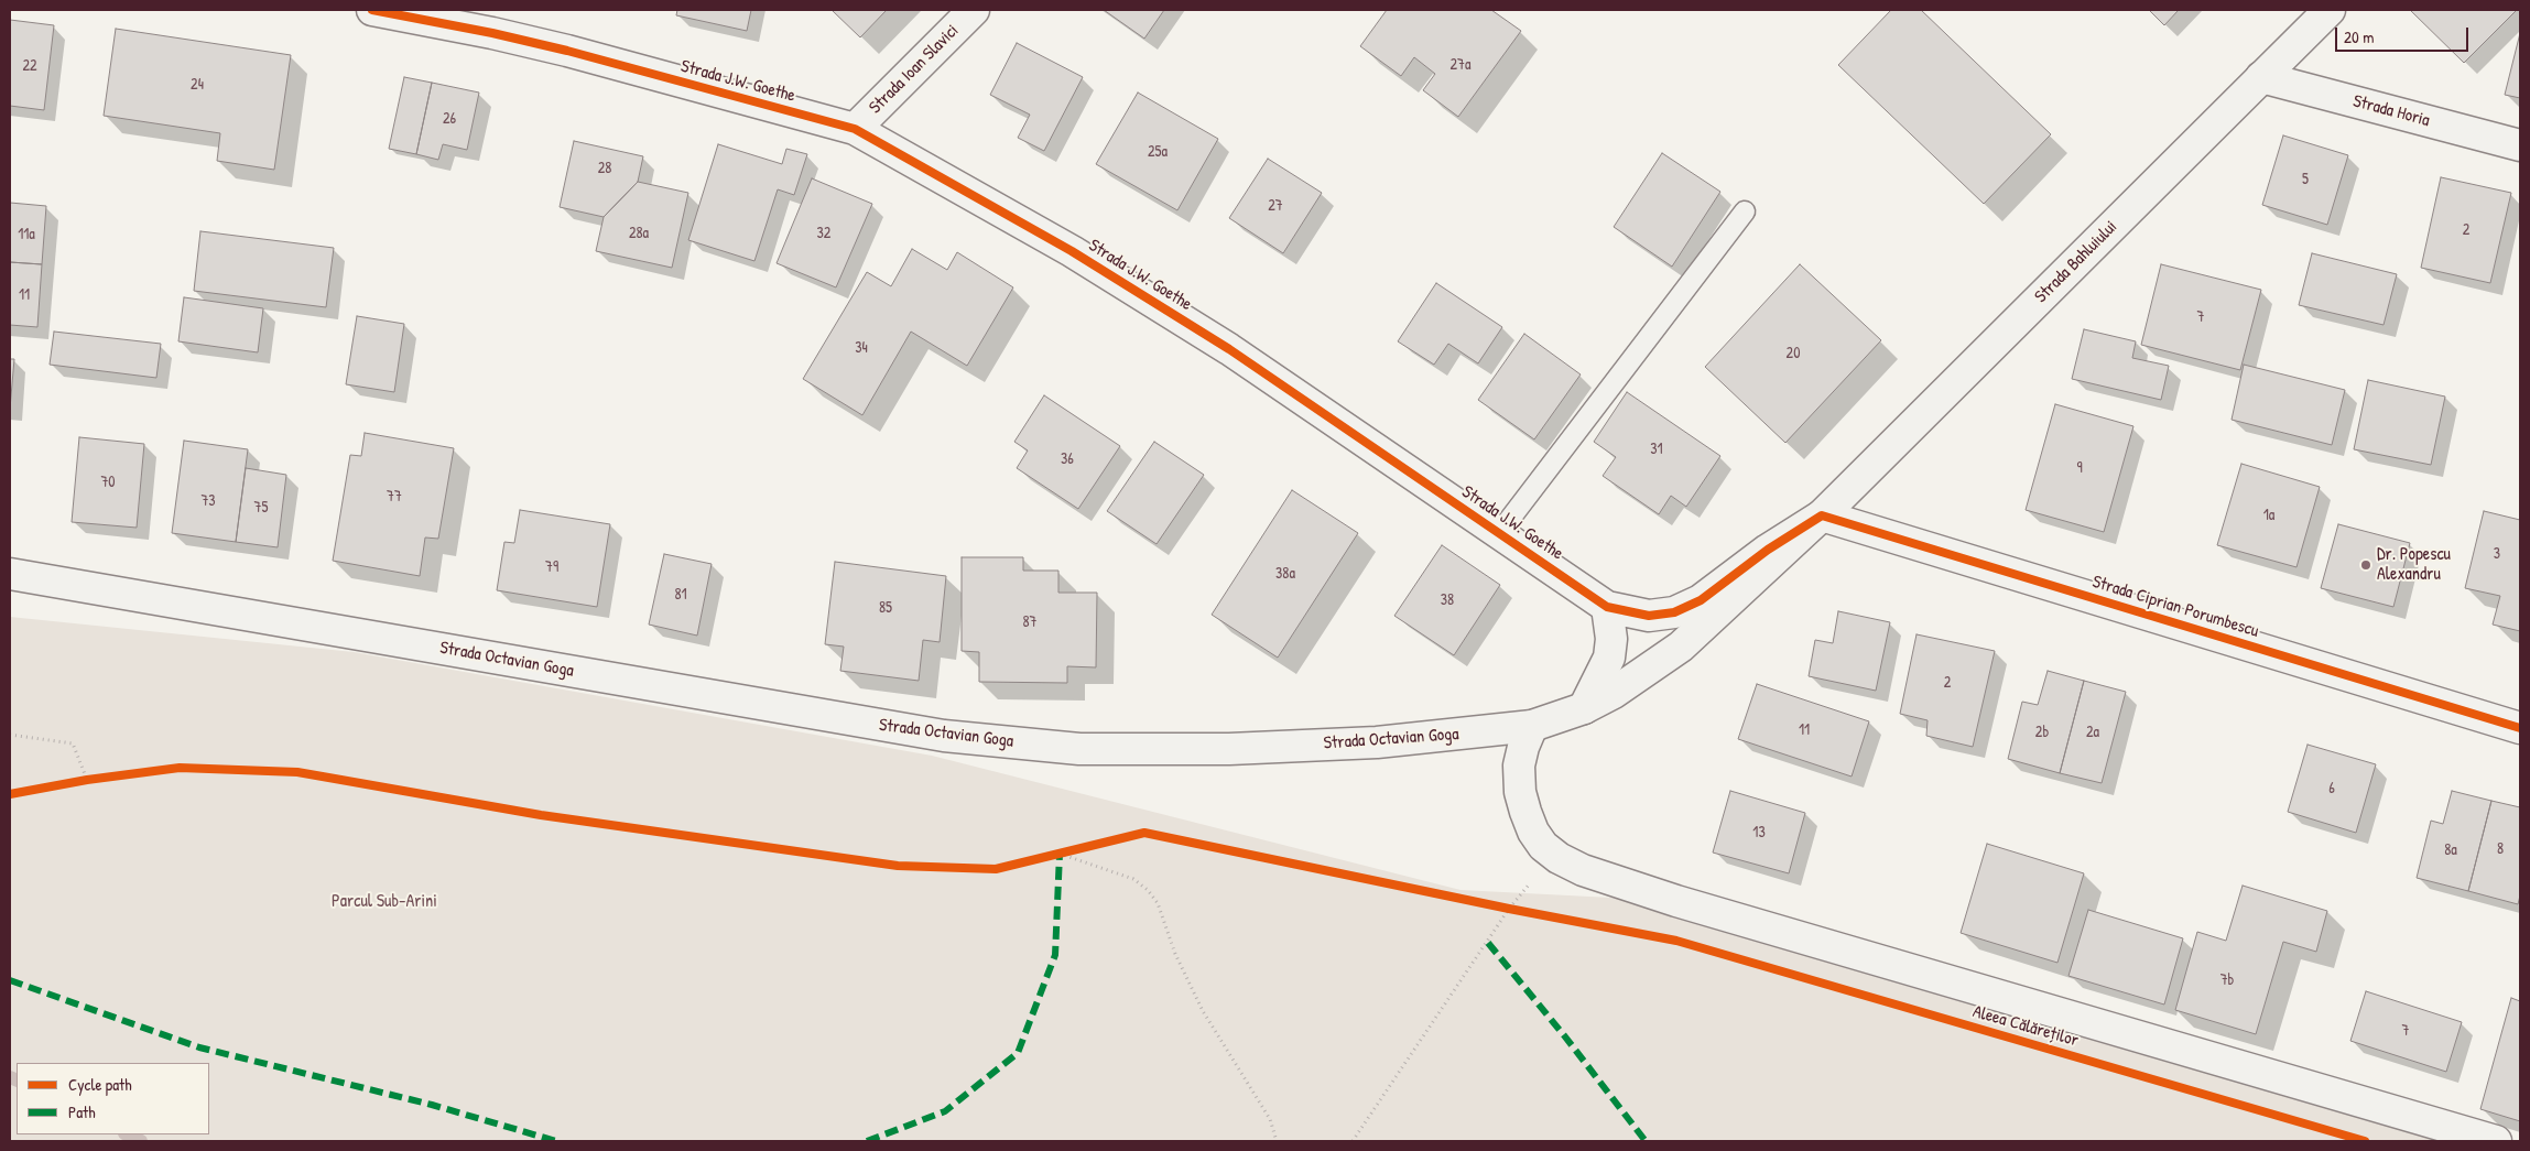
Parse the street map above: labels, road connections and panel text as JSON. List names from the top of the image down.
{
  "streets": {
    "street": [
      "Strada Ioan Slavici",
      "Strada J.W. Goethe",
      "Strada Horia",
      "Strada Bahluiului",
      "Strada Ciprian Porumbescu",
      "Strada Octavian Goga",
      "Aleea Călăreților"
    ]
  },
  "crossings": [
    ["Strada Ioan Slavici", "Strada J.W. Goethe"],
    ["Strada J.W. Goethe", "Strada Bahluiului"],
    ["Strada J.W. Goethe", "Strada Ciprian Porumbescu"],
    ["Strada J.W. Goethe", "Strada Octavian Goga"],
    ["Strada Horia", "Strada Bahluiului"],
    ["Strada Bahluiului", "Strada Ciprian Porumbescu"],
    ["Strada Bahluiului", "Strada Octavian Goga"],
    ["Strada Ciprian Porumbescu", "Strada Octavian Goga"],
    ["Strada Octavian Goga", "Aleea Călăreților"]
  ],
  "parks": ["Parcul Sub-Arini"],
  "places": ["Dr. Popescu Alexandru"],
  "house_numbers": [
    "27a",
    "22",
    "24",
    "26",
    "25a",
    "28",
    "5",
    "27",
    "2",
    "28a",
    "32",
    "11a",
    "11",
    "7",
    "34",
    "20",
    "31",
    "36",
    "9",
    "70",
    "77",
    "73",
    "75",
    "1a",
    "3",
    "79",
    "38a",
    "81",
    "38",
    "85",
    "87",
    "2",
    "11",
    "2b",
    "2a",
    "6",
    "13",
    "8",
    "8a",
    "7b",
    "7"
  ],
  "legend": ["Cycle path", "Path"],
  "scale_bar": "20 m"
}
